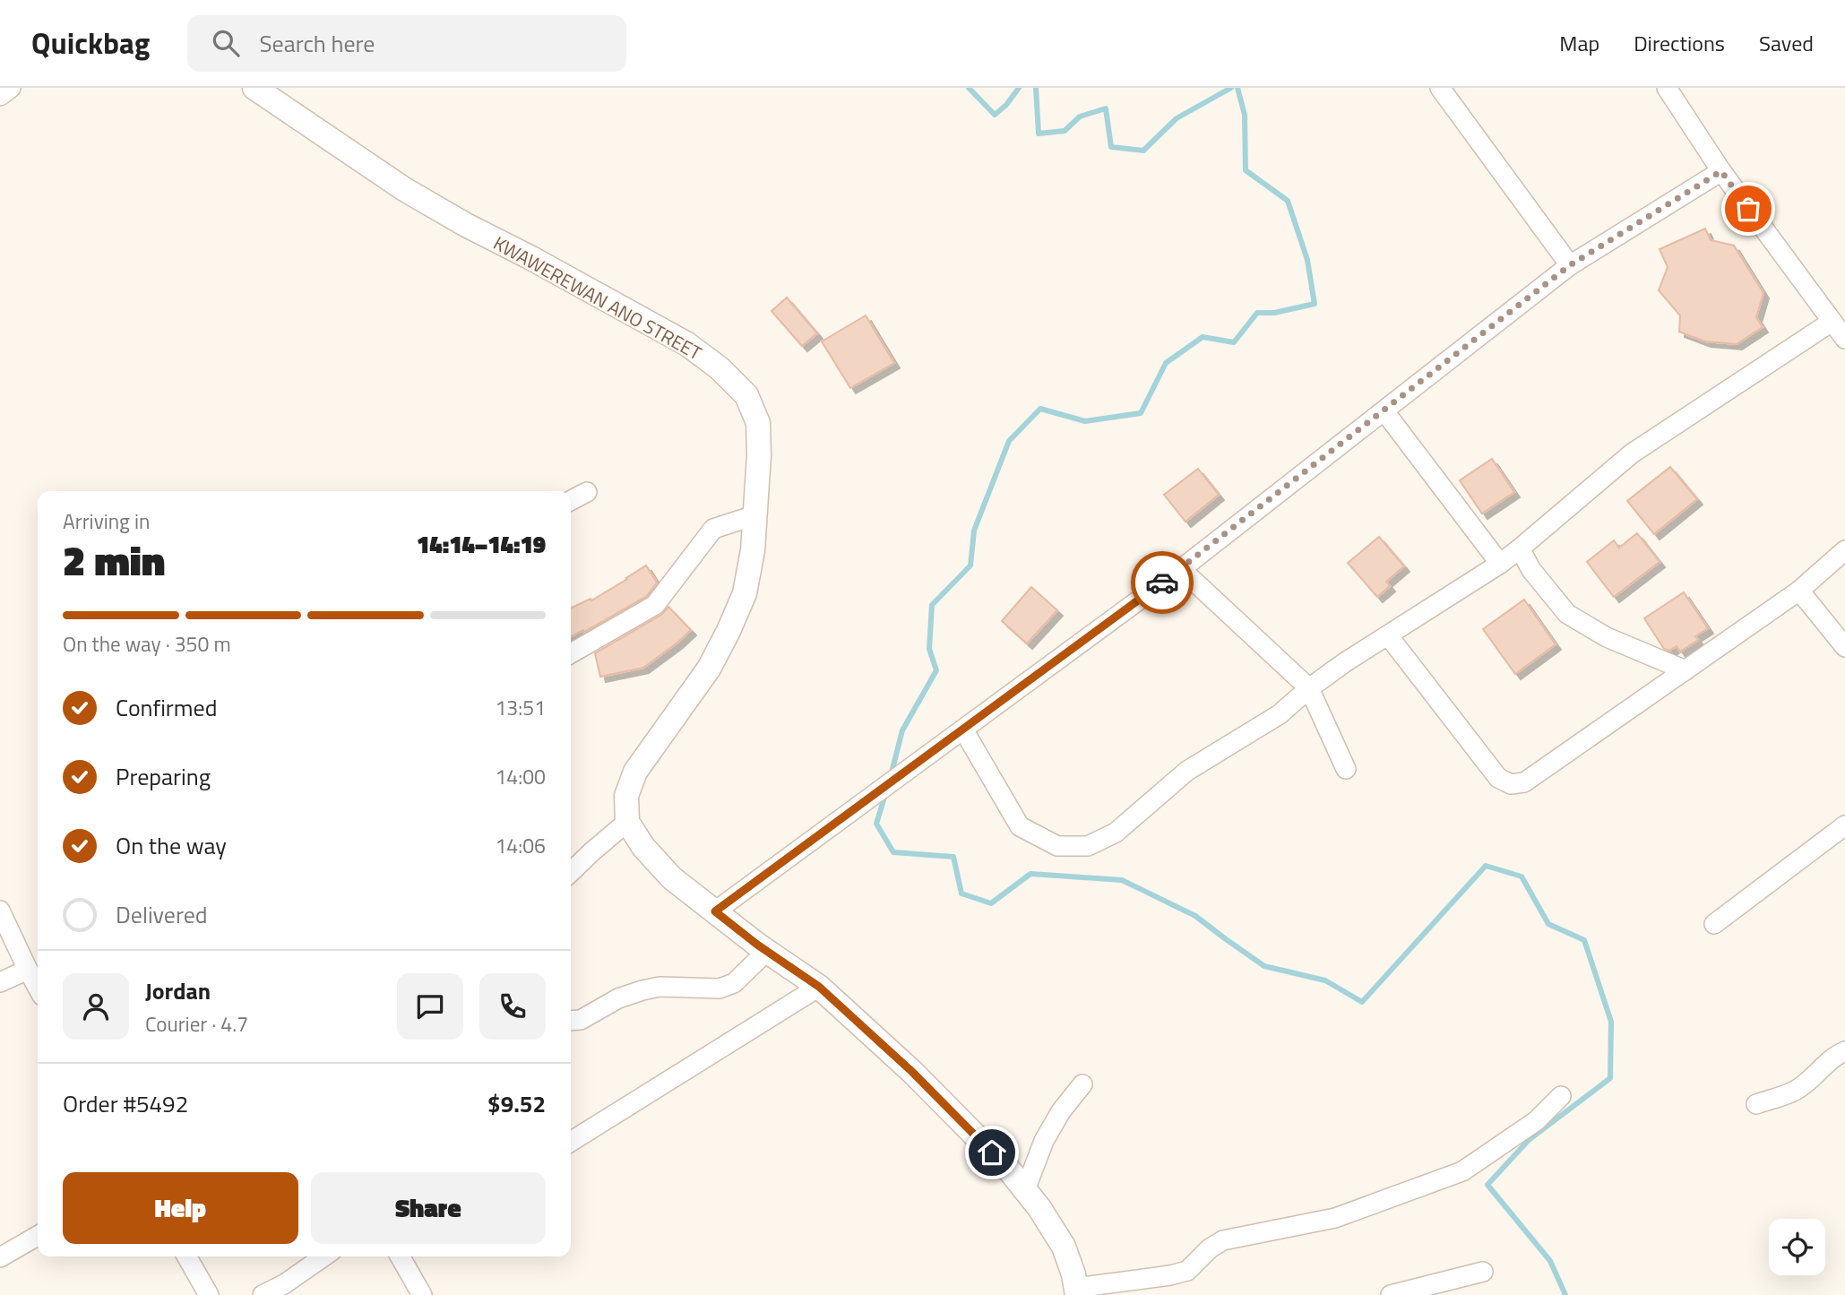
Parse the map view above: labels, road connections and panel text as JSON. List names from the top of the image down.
{
  "streets": {
    "street": ["KWAWEREWAN ANO STREET"]
  },
  "page": {
    "header": "Quickbag",
    "search": "Search here",
    "nav": ["Map", "Directions", "Saved"],
    "heading": ["2 min", "Arriving in", "14:14–14:19"],
    "panel": [
      "Jordan",
      "Courier · 4.7",
      "Order #5492",
      "$9.52"
    ],
    "bar": "On the way · 350 m",
    "list": [
      ["Confirmed", "13:51"],
      ["Preparing", "14:00"],
      ["On the way", "14:06"],
      "Delivered"
    ],
    "buttons": ["Help", "Share"]
  }
}
